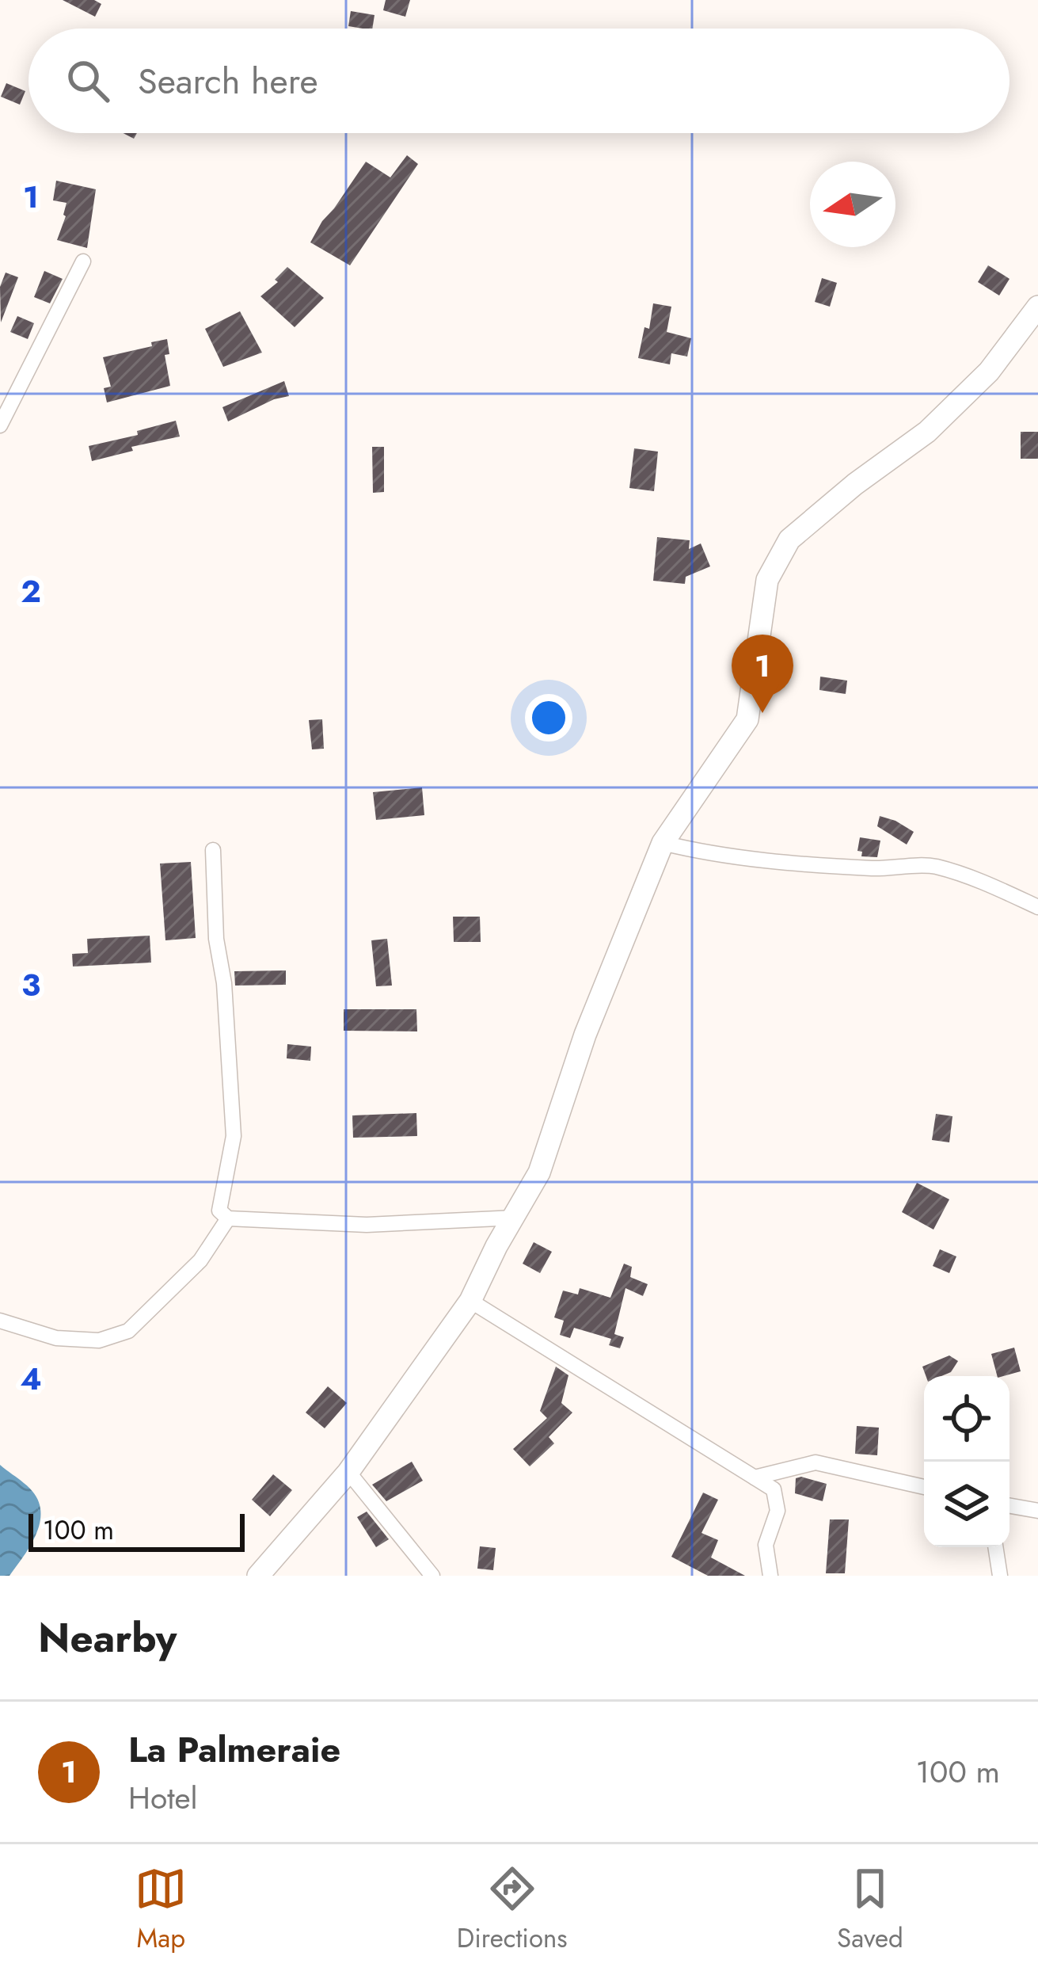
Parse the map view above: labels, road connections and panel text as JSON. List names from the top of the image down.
{
  "scale_bar": "100 m",
  "north": "left",
  "page": {
    "search": "Search here",
    "pins": "1",
    "scale": "100 m",
    "heading": "Nearby",
    "list": [
      {
        "mark": "1",
        "name": "La Palmeraie",
        "note": "Hotel",
        "value": "100 m"
      }
    ],
    "nav": ["Map", "Directions", "Saved"]
  },
  "grid": {
    "rows": [
      "1",
      "2",
      "3",
      "4"
    ]
  }
}
